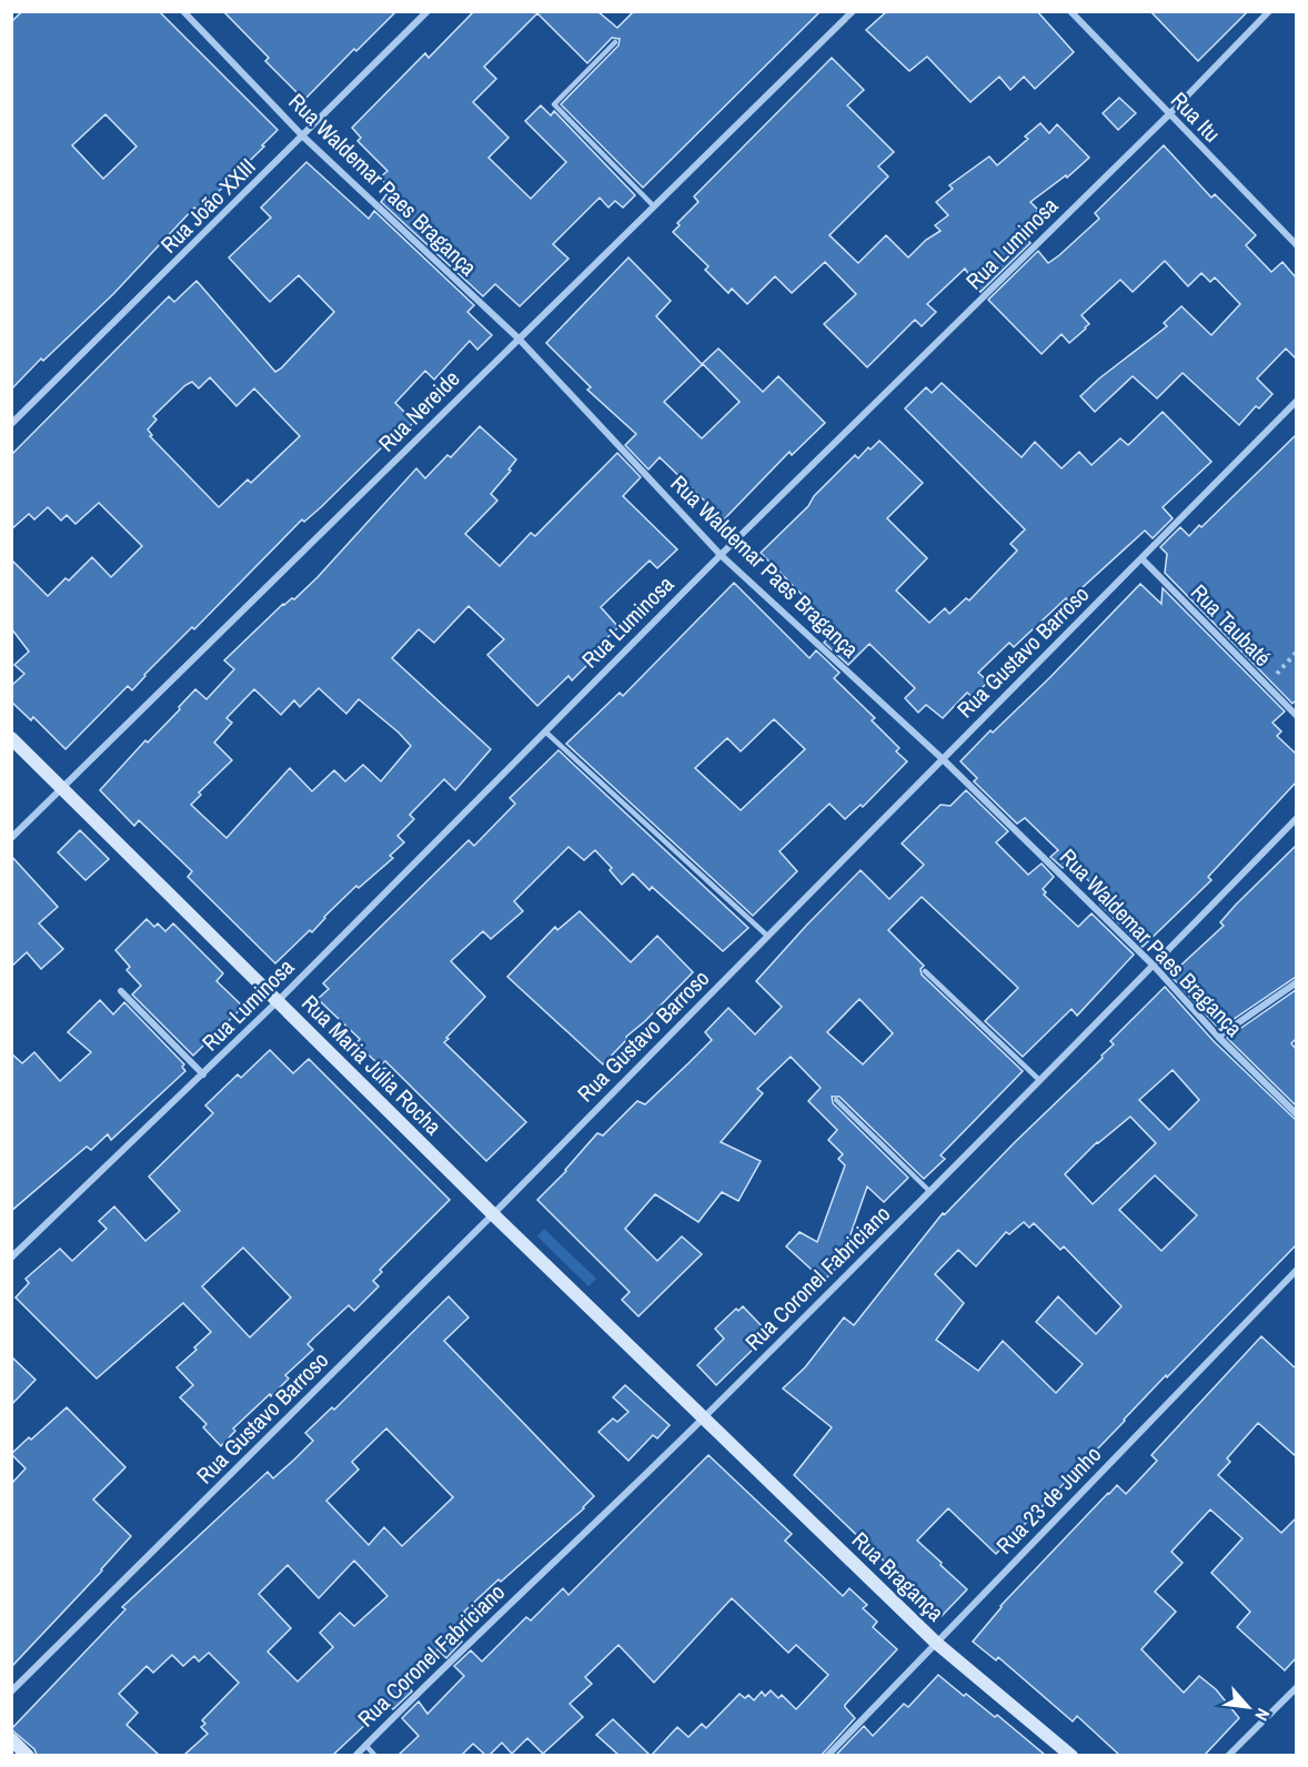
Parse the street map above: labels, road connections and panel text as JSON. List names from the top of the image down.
{
  "streets": {
    "street": [
      "Rua Itu",
      "Rua Waldemar Paes Bragança",
      "Rua João XXIII",
      "Rua Luminosa",
      "Rua Nereide",
      "Rua Taubaté",
      "Rua Gustavo Barroso",
      "Rua Maria Júlia Rocha",
      "Rua Coronel Fabriciano",
      "Rua 23 de Junho",
      "Rua Bragança"
    ]
  },
  "crossings": [
    ["Rua Itu", "Rua Luminosa"],
    ["Rua Waldemar Paes Bragança", "Rua João XXIII"],
    ["Rua Waldemar Paes Bragança", "Rua Luminosa"],
    ["Rua Waldemar Paes Bragança", "Rua Nereide"],
    ["Rua Waldemar Paes Bragança", "Rua Gustavo Barroso"],
    ["Rua Waldemar Paes Bragança", "Rua Coronel Fabriciano"],
    ["Rua Luminosa", "Rua Maria Júlia Rocha"],
    ["Rua Nereide", "Rua Maria Júlia Rocha"],
    ["Rua Taubaté", "Rua Gustavo Barroso"],
    ["Rua Gustavo Barroso", "Rua Maria Júlia Rocha"],
    ["Rua Maria Júlia Rocha", "Rua Coronel Fabriciano"],
    ["Rua Maria Júlia Rocha", "Rua Bragança"],
    ["Rua Coronel Fabriciano", "Rua Bragança"],
    ["Rua 23 de Junho", "Rua Bragança"]
  ],
  "north": "bottom right"
}
